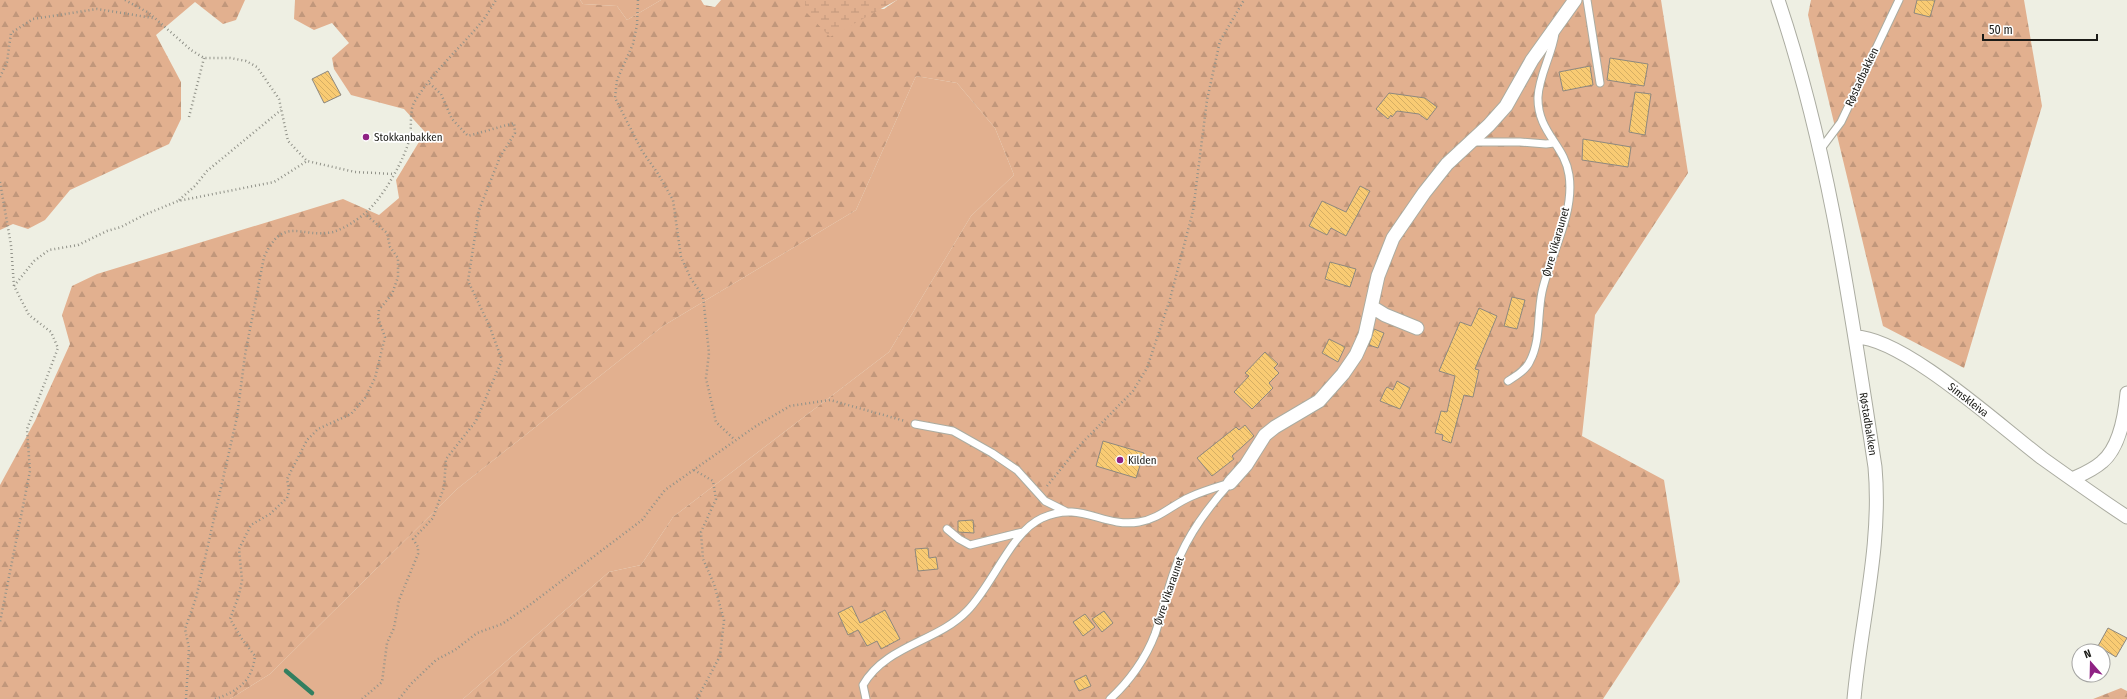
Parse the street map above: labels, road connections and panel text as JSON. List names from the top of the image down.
{
  "streets": {
    "street": ["Røstadbakken", "Øvre Vikaraunet", "Simskleiva"]
  },
  "crossings": [
    ["Røstadbakken", "Simskleiva"]
  ],
  "places": ["Stokkanbakken", "Kilden"],
  "scale_bar": "50 m",
  "north": "top"
}
